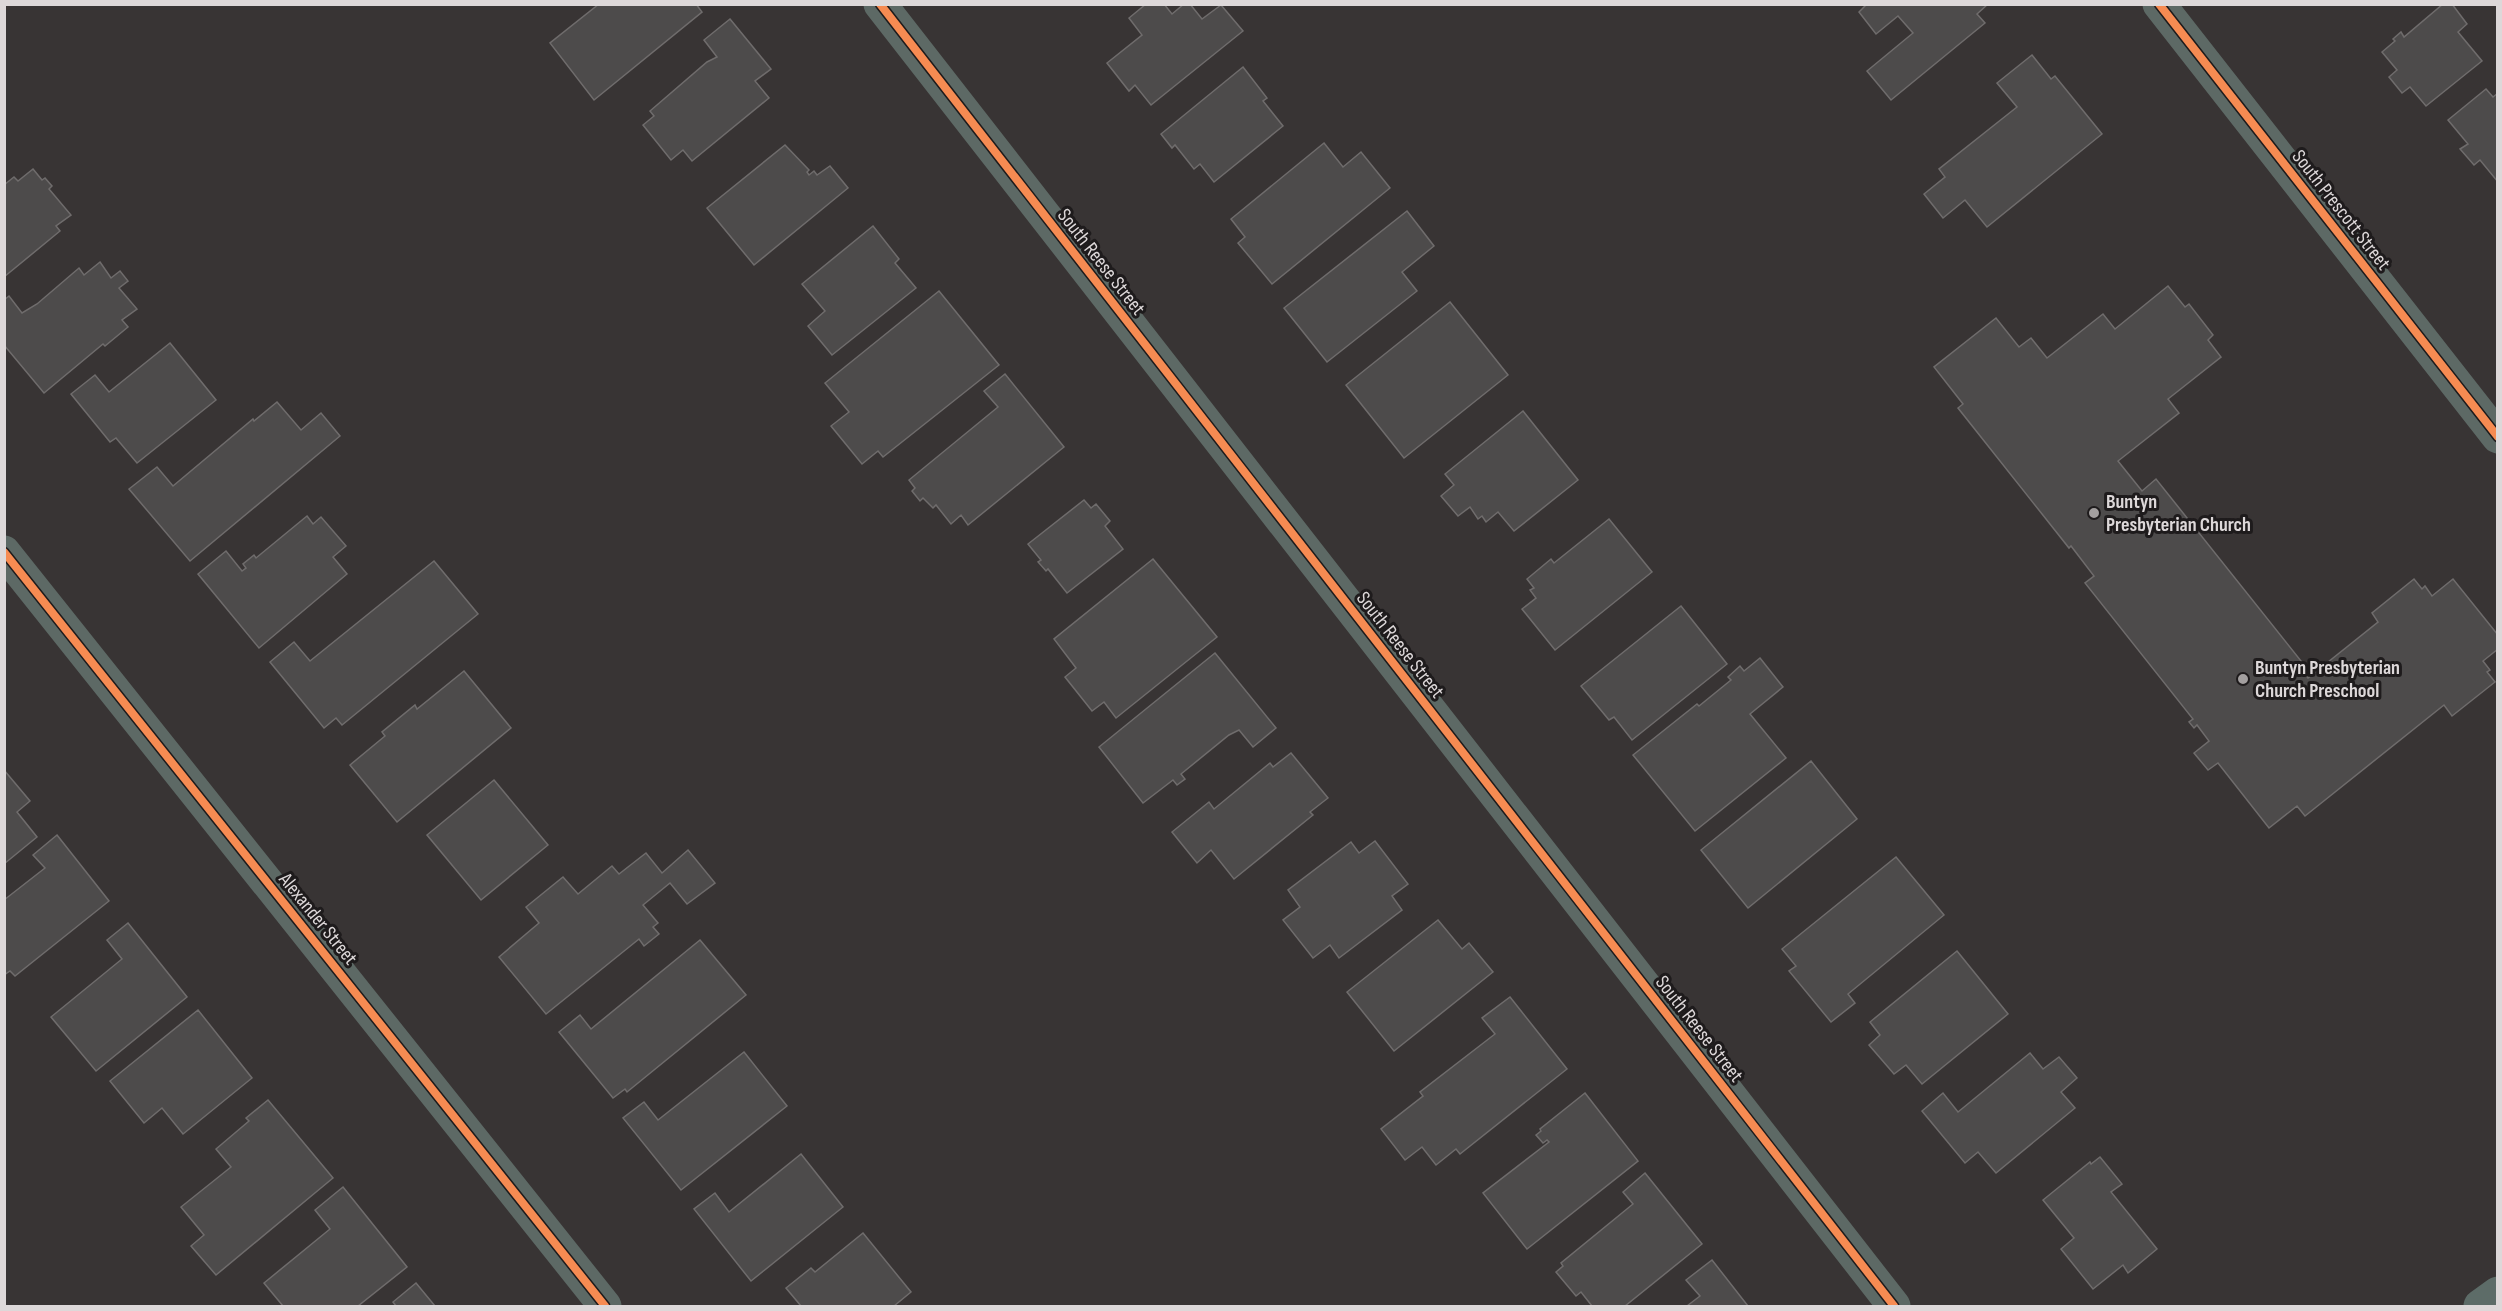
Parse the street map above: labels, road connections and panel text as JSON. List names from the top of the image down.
{
  "streets": {
    "street": ["South Prescott Street", "South Reese Street", "Alexander Street"]
  },
  "places": ["Buntyn Presbyterian Church", "Buntyn Presbyterian Church Preschool"]
}
